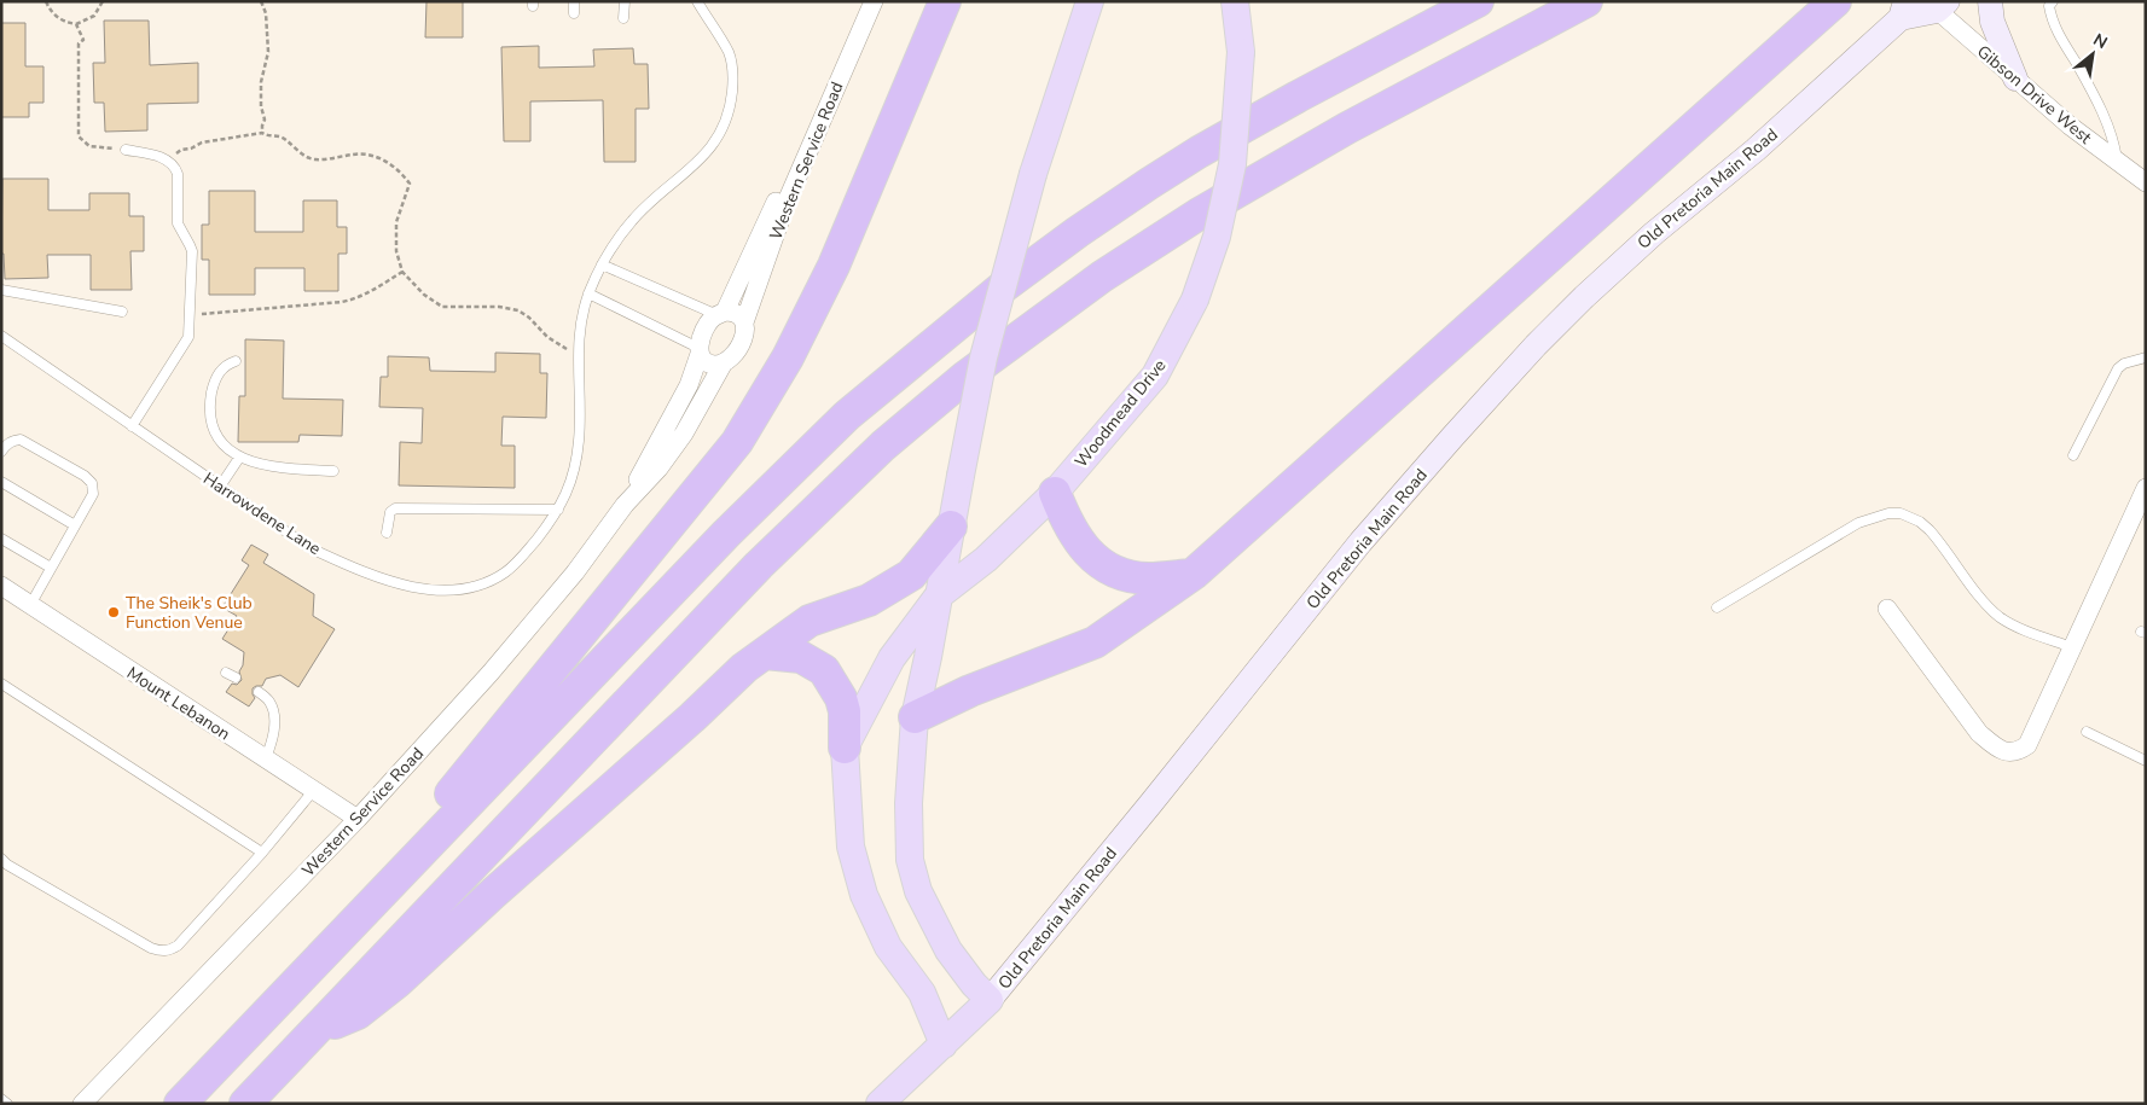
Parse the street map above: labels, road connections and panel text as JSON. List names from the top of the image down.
{
  "streets": {
    "main road": ["Old Pretoria Main Road", "Woodmead Drive"],
    "street": ["Gibson Drive West", "Western Service Road", "Mount Lebanon"],
    "lane": ["Harrowdene Lane"]
  },
  "crossings": [
    ["Gibson Drive West", "Old Pretoria Main Road"],
    ["Western Service Road", "Mount Lebanon"],
    ["Old Pretoria Main Road", "Woodmead Drive"]
  ],
  "places": ["The Sheik's Club Function Venue"],
  "north": "top right"
}
